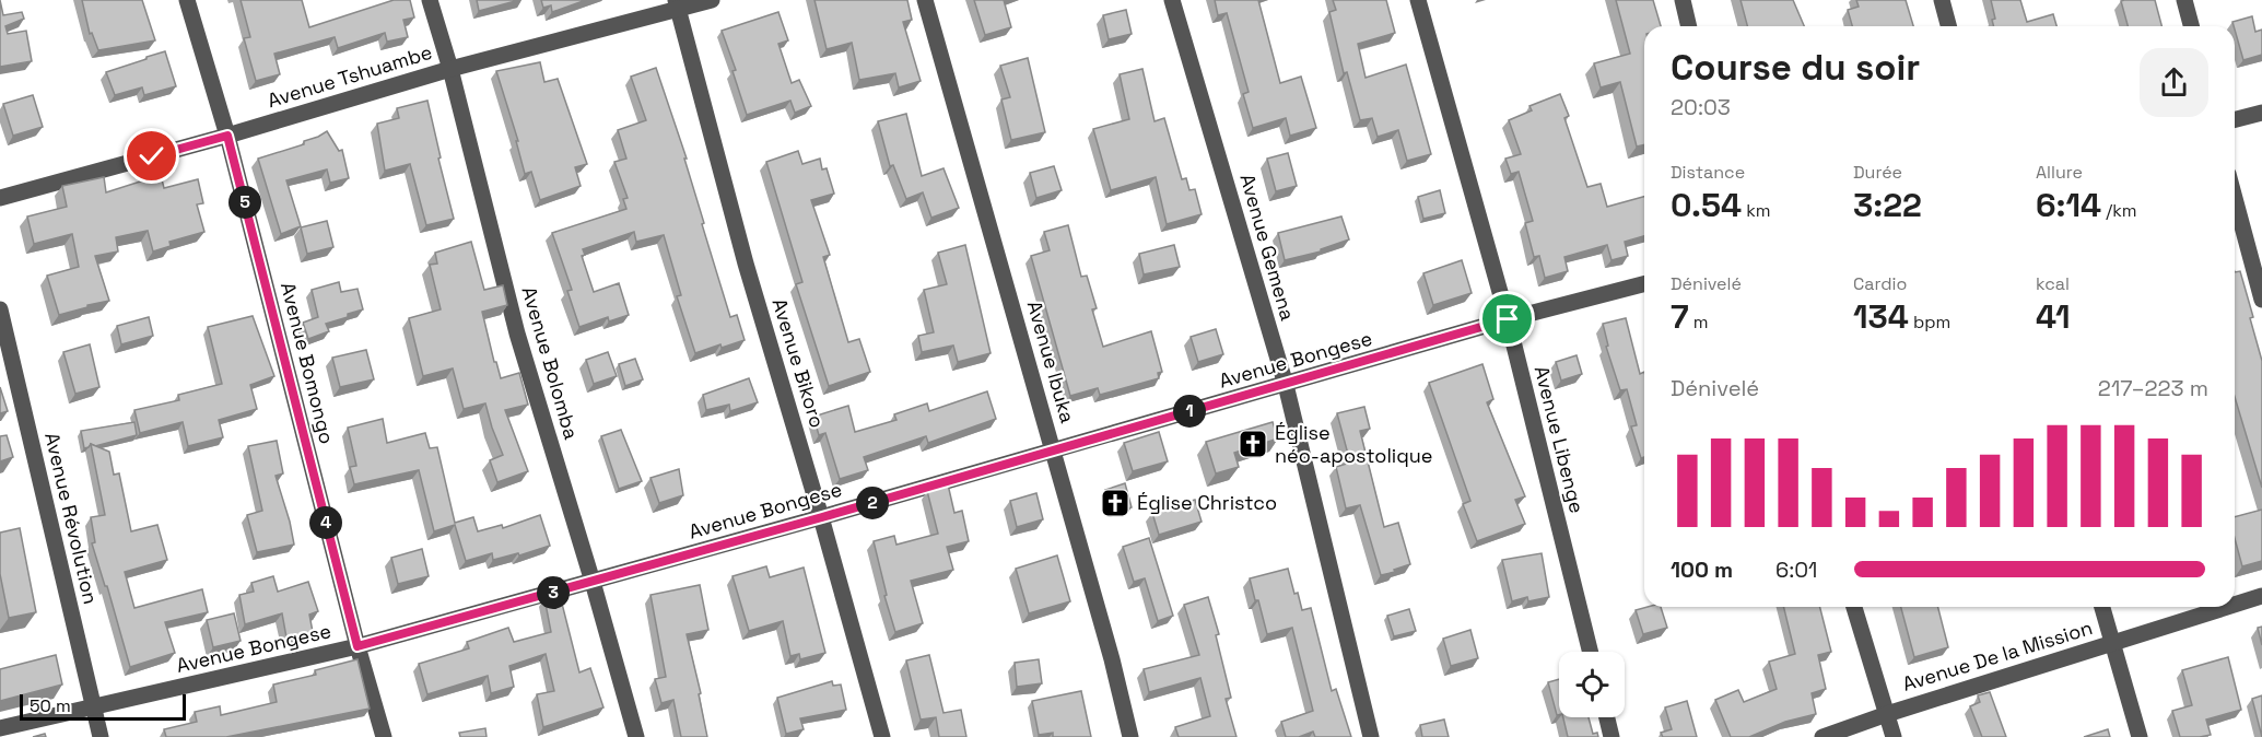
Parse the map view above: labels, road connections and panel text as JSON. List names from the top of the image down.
{
  "streets": {
    "street": [
      "Avenue Tshuambe",
      "Avenue Gemena",
      "Avenue Bongese",
      "Avenue Ibuka",
      "Avenue Bomongo",
      "Avenue Bolomba",
      "Avenue Bikoro",
      "Avenue Libenge",
      "Avenue Révolution",
      "Avenue De la Mission"
    ]
  },
  "crossings": [
    ["Avenue Tshuambe", "Avenue Bomongo"],
    ["Avenue Tshuambe", "Avenue Bolomba"],
    ["Avenue Tshuambe", "Avenue Bikoro"],
    ["Avenue Gemena", "Avenue Bongese"],
    ["Avenue Bongese", "Avenue Ibuka"],
    ["Avenue Bongese", "Avenue Bomongo"],
    ["Avenue Bongese", "Avenue Bolomba"],
    ["Avenue Bongese", "Avenue Bikoro"],
    ["Avenue Bongese", "Avenue Libenge"],
    ["Avenue Bongese", "Avenue Révolution"]
  ],
  "places": {
    "church": ["Église néo-apostolique", "Église Christco"]
  },
  "scale_bar": "50 m",
  "page": {
    "heading": ["Course du soir", "20:03"],
    "stats": [
      ["Distance", "0.54 km"],
      ["Durée", "3:22"],
      ["Allure", "6:14 /km"],
      ["Dénivelé", "7 m"],
      ["Cardio", "134 bpm"],
      ["kcal", "41"]
    ],
    "pins": [
      "5",
      "1",
      "2",
      "4",
      "3"
    ],
    "chart": ["Dénivelé", "217–223 m"],
    "list": [
      {
        "name": "100 m",
        "note": "6:01"
      }
    ],
    "scale": "50 m"
  }
}
